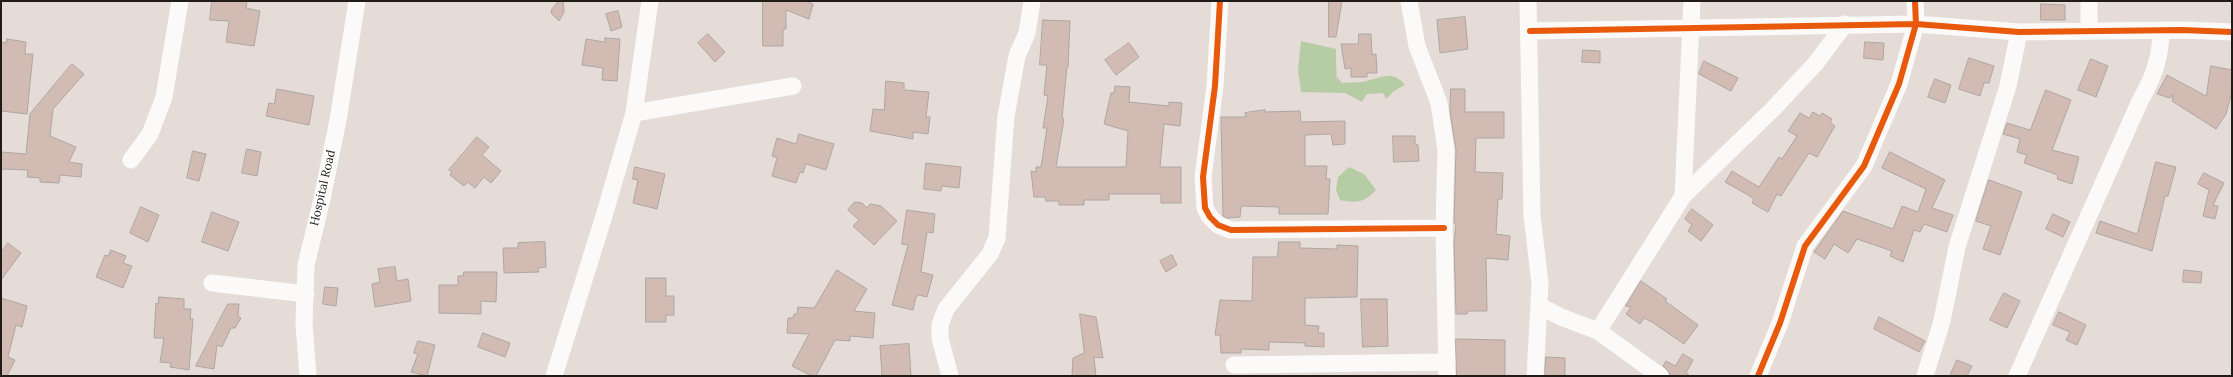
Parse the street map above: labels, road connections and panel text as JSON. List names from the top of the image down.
{
  "streets": {
    "street": ["Hospital Road"]
  }
}
